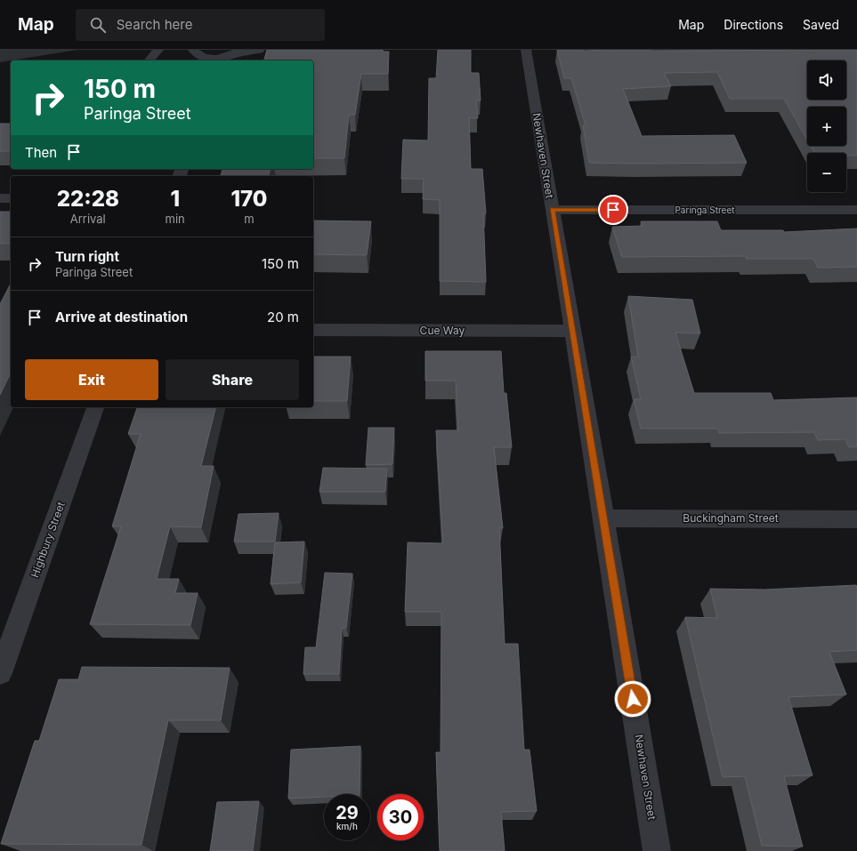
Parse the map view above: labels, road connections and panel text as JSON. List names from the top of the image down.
{
  "streets": {
    "street": [
      "Newhaven Street",
      "Paringa Street",
      "Cue Way",
      "Buckingham Street",
      "Highbury Street"
    ]
  },
  "crossings": [
    ["Newhaven Street", "Paringa Street"],
    ["Newhaven Street", "Cue Way"],
    ["Newhaven Street", "Buckingham Street"]
  ],
  "page": {
    "header": "Map",
    "search": "Search here",
    "nav": ["Map", "Directions", "Saved"],
    "map_buttons": ["+", "−"],
    "turn": ["150 m", "Paringa Street"],
    "then": "Then",
    "eta": [
      "22:28",
      "Arrival",
      "1",
      "min",
      "170",
      "m"
    ],
    "list": [
      {
        "name": "Turn right",
        "note": "Paringa Street",
        "value": "150 m"
      },
      {
        "name": "Arrive at destination",
        "value": "20 m"
      }
    ],
    "buttons": ["Exit", "Share"],
    "speed": "29 km/h",
    "limit": "30"
  }
}
